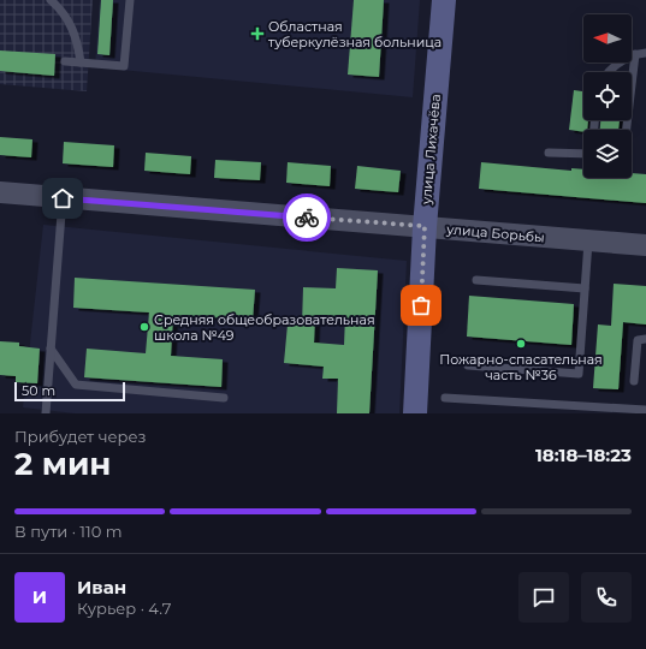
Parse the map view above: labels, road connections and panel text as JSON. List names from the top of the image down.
{
  "streets": {
    "main road": ["улица Лихачёва"],
    "street": ["улица Борьбы"]
  },
  "crossings": [
    ["улица Лихачёва", "улица Борьбы"]
  ],
  "places": {
    "health": ["Областная туберкулёзная больница"],
    "other": ["Средняя общеобразовательная школа №49", "Пожарно-спасательная часть №36"]
  },
  "scale_bar": "50 m",
  "north": "left",
  "page": {
    "scale": "50 m",
    "heading": ["2 мин", "Прибудет через", "18:18–18:23"],
    "panel": ["Иван", "Курьер · 4.7"],
    "bar": "В пути · 110 m",
    "round": "И"
  }
}
